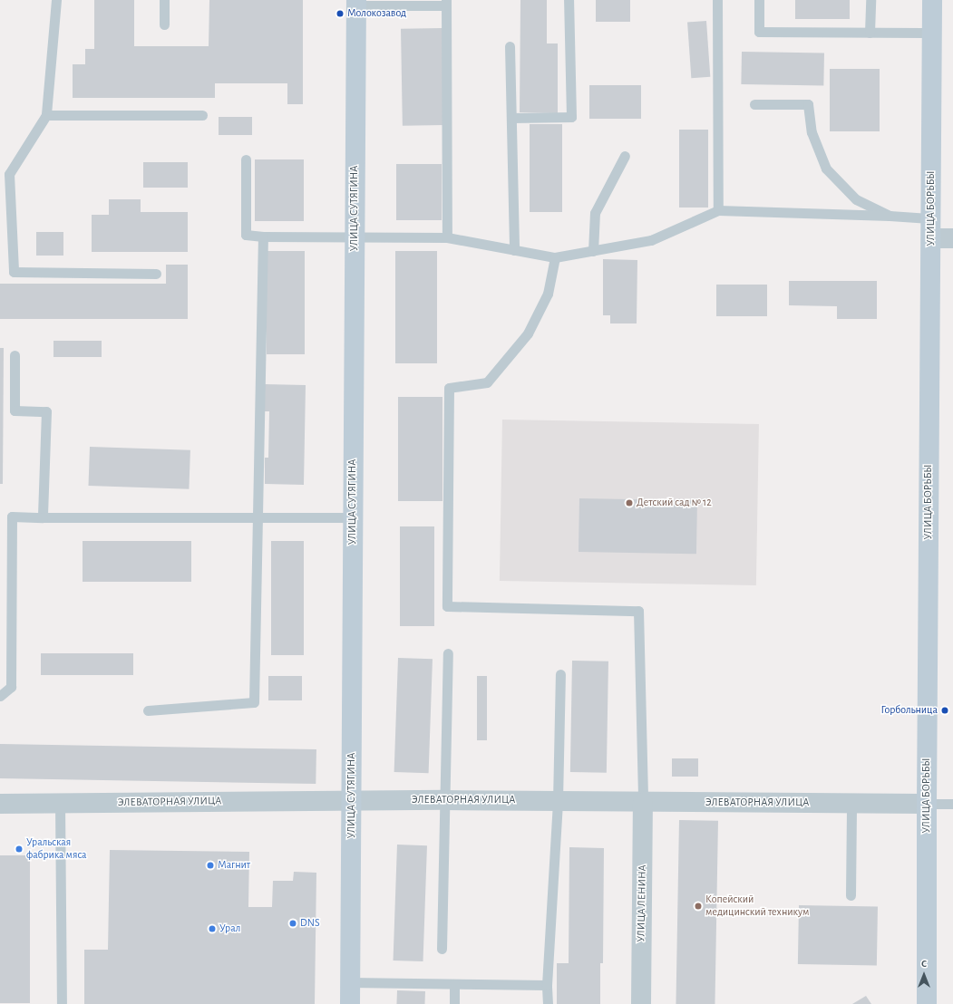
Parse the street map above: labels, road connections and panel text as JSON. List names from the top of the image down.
{
  "streets": {
    "street": [
      "УЛИЦА СУТЯГИНА",
      "УЛИЦА БОРЬБЫ",
      "ЭЛЕВАТОРНАЯ УЛИЦА",
      "УЛИЦА ЛЕНИНА"
    ]
  },
  "crossings": [
    ["УЛИЦА СУТЯГИНА", "ЭЛЕВАТОРНАЯ УЛИЦА"],
    ["УЛИЦА БОРЬБЫ", "ЭЛЕВАТОРНАЯ УЛИЦА"],
    ["ЭЛЕВАТОРНАЯ УЛИЦА", "УЛИЦА ЛЕНИНА"]
  ],
  "places": [
    "Молокозавод",
    "Детский сад № 12",
    "Горбольница",
    "Уральская фабрика мяса",
    "Магнит",
    "Копейский медицинский техникум",
    "DNS",
    "Урал"
  ],
  "north": "top"
}
